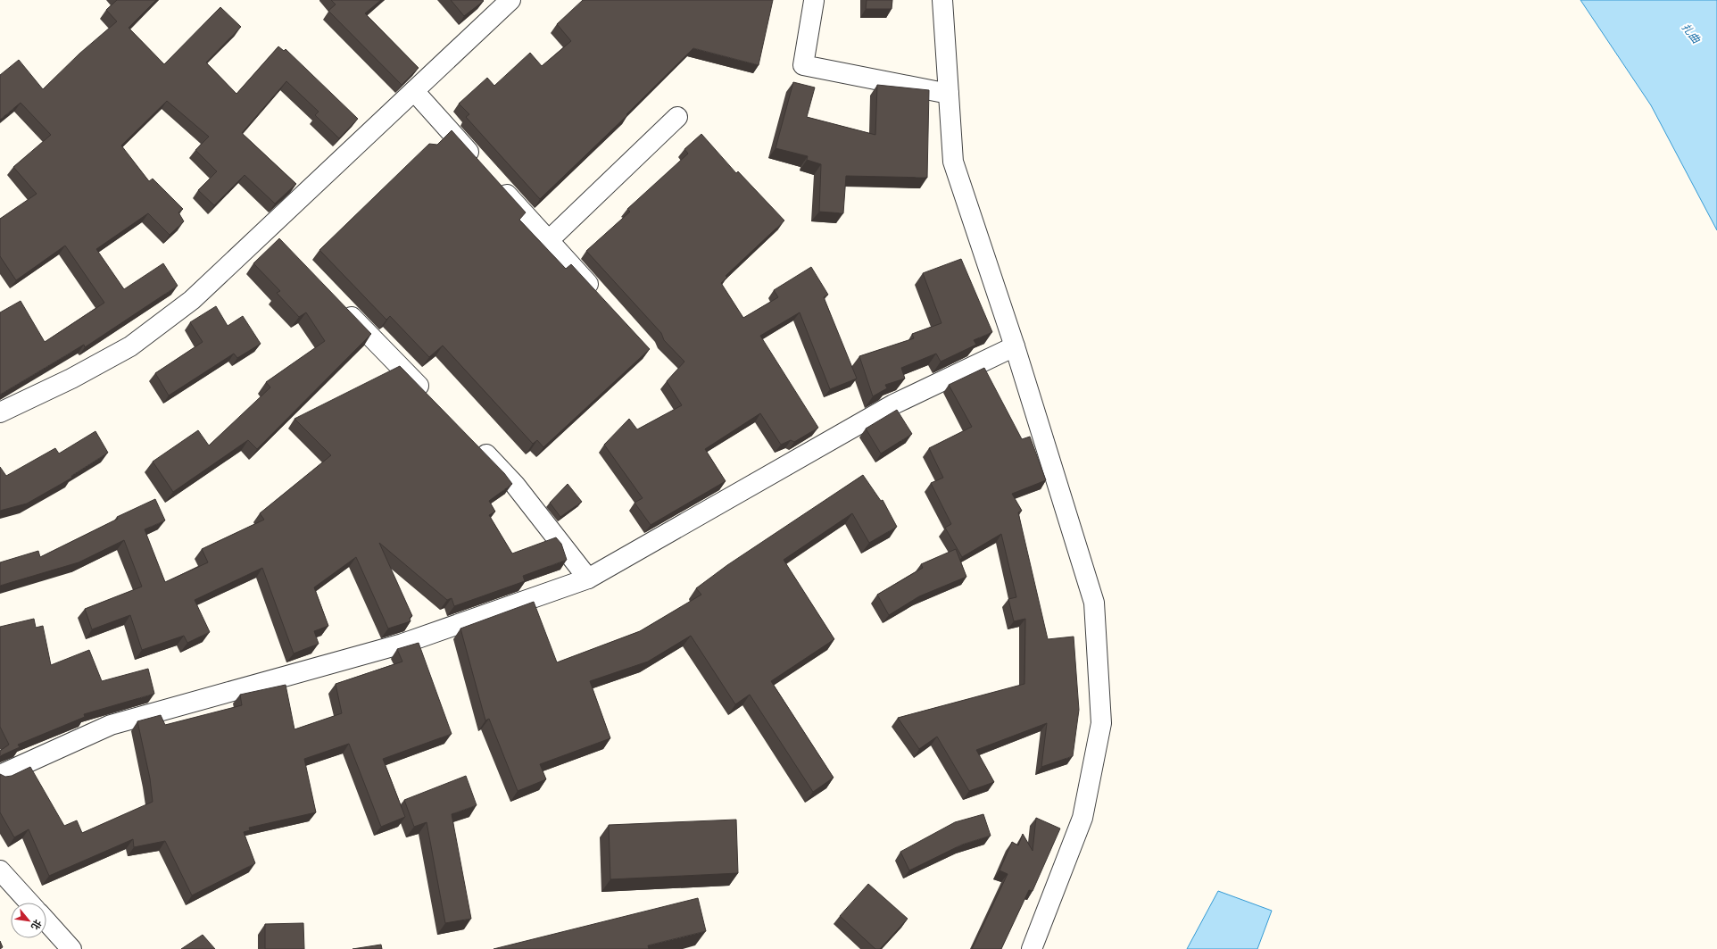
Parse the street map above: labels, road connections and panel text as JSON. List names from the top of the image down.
{
  "water": ["扎曲"],
  "north": "bottom right"
}
